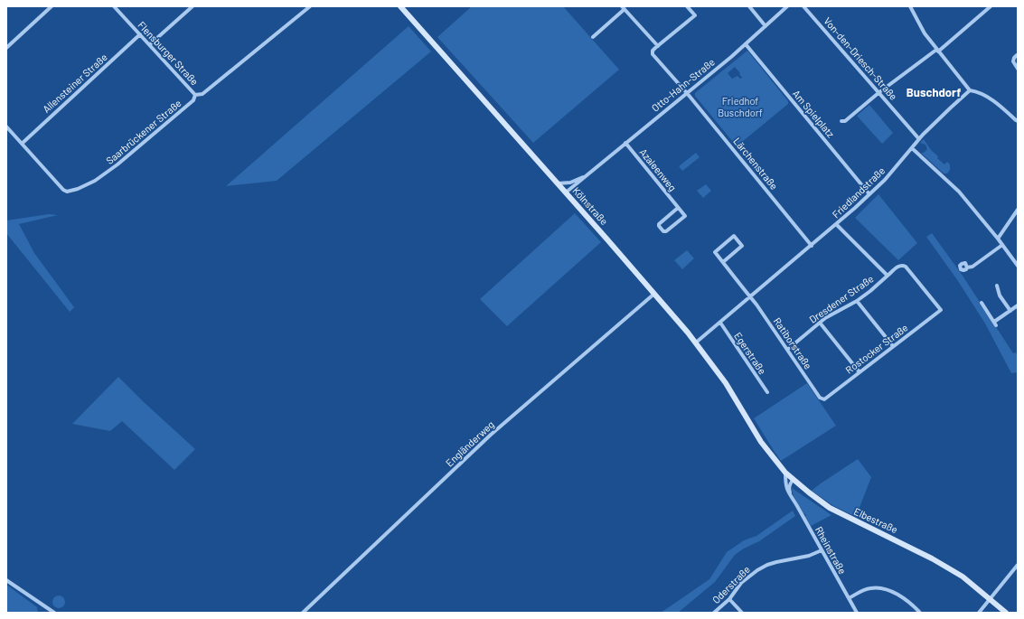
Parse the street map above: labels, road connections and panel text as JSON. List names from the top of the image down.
{
  "streets": {
    "main road": ["Kölnstraße", "Elbestraße"],
    "street": [
      "Flensburger Straße",
      "Von-den-Driesch-Straße",
      "Allensteiner Straße",
      "Otto-Hahn-Straße",
      "Am Spielplatz",
      "Saarbrückener Straße",
      "Lärchenstraße",
      "Azaleenweg",
      "Friedlandstraße",
      "Dresdener Straße",
      "Ratiborstraße",
      "Rostocker Straße",
      "Egerstraße",
      "Engländerweg",
      "Rheinstraße",
      "Oderstraße"
    ]
  },
  "crossings": [
    ["Flensburger Straße", "Allensteiner Straße"],
    ["Flensburger Straße", "Saarbrückener Straße"],
    ["Von-den-Driesch-Straße", "Friedlandstraße"],
    ["Allensteiner Straße", "Saarbrückener Straße"],
    ["Otto-Hahn-Straße", "Am Spielplatz"],
    ["Otto-Hahn-Straße", "Lärchenstraße"],
    ["Otto-Hahn-Straße", "Azaleenweg"],
    ["Otto-Hahn-Straße", "Kölnstraße"],
    ["Am Spielplatz", "Friedlandstraße"],
    ["Lärchenstraße", "Friedlandstraße"],
    ["Friedlandstraße", "Kölnstraße"],
    ["Friedlandstraße", "Ratiborstraße"],
    ["Friedlandstraße", "Egerstraße"],
    ["Kölnstraße", "Engländerweg"],
    ["Kölnstraße", "Elbestraße"],
    ["Dresdener Straße", "Ratiborstraße"],
    ["Dresdener Straße", "Rostocker Straße"],
    ["Ratiborstraße", "Rostocker Straße"],
    ["Elbestraße", "Rheinstraße"],
    ["Rheinstraße", "Oderstraße"]
  ],
  "districts": ["Buschdorf"],
  "parks": ["Friedhof Buschdorf"]
}
